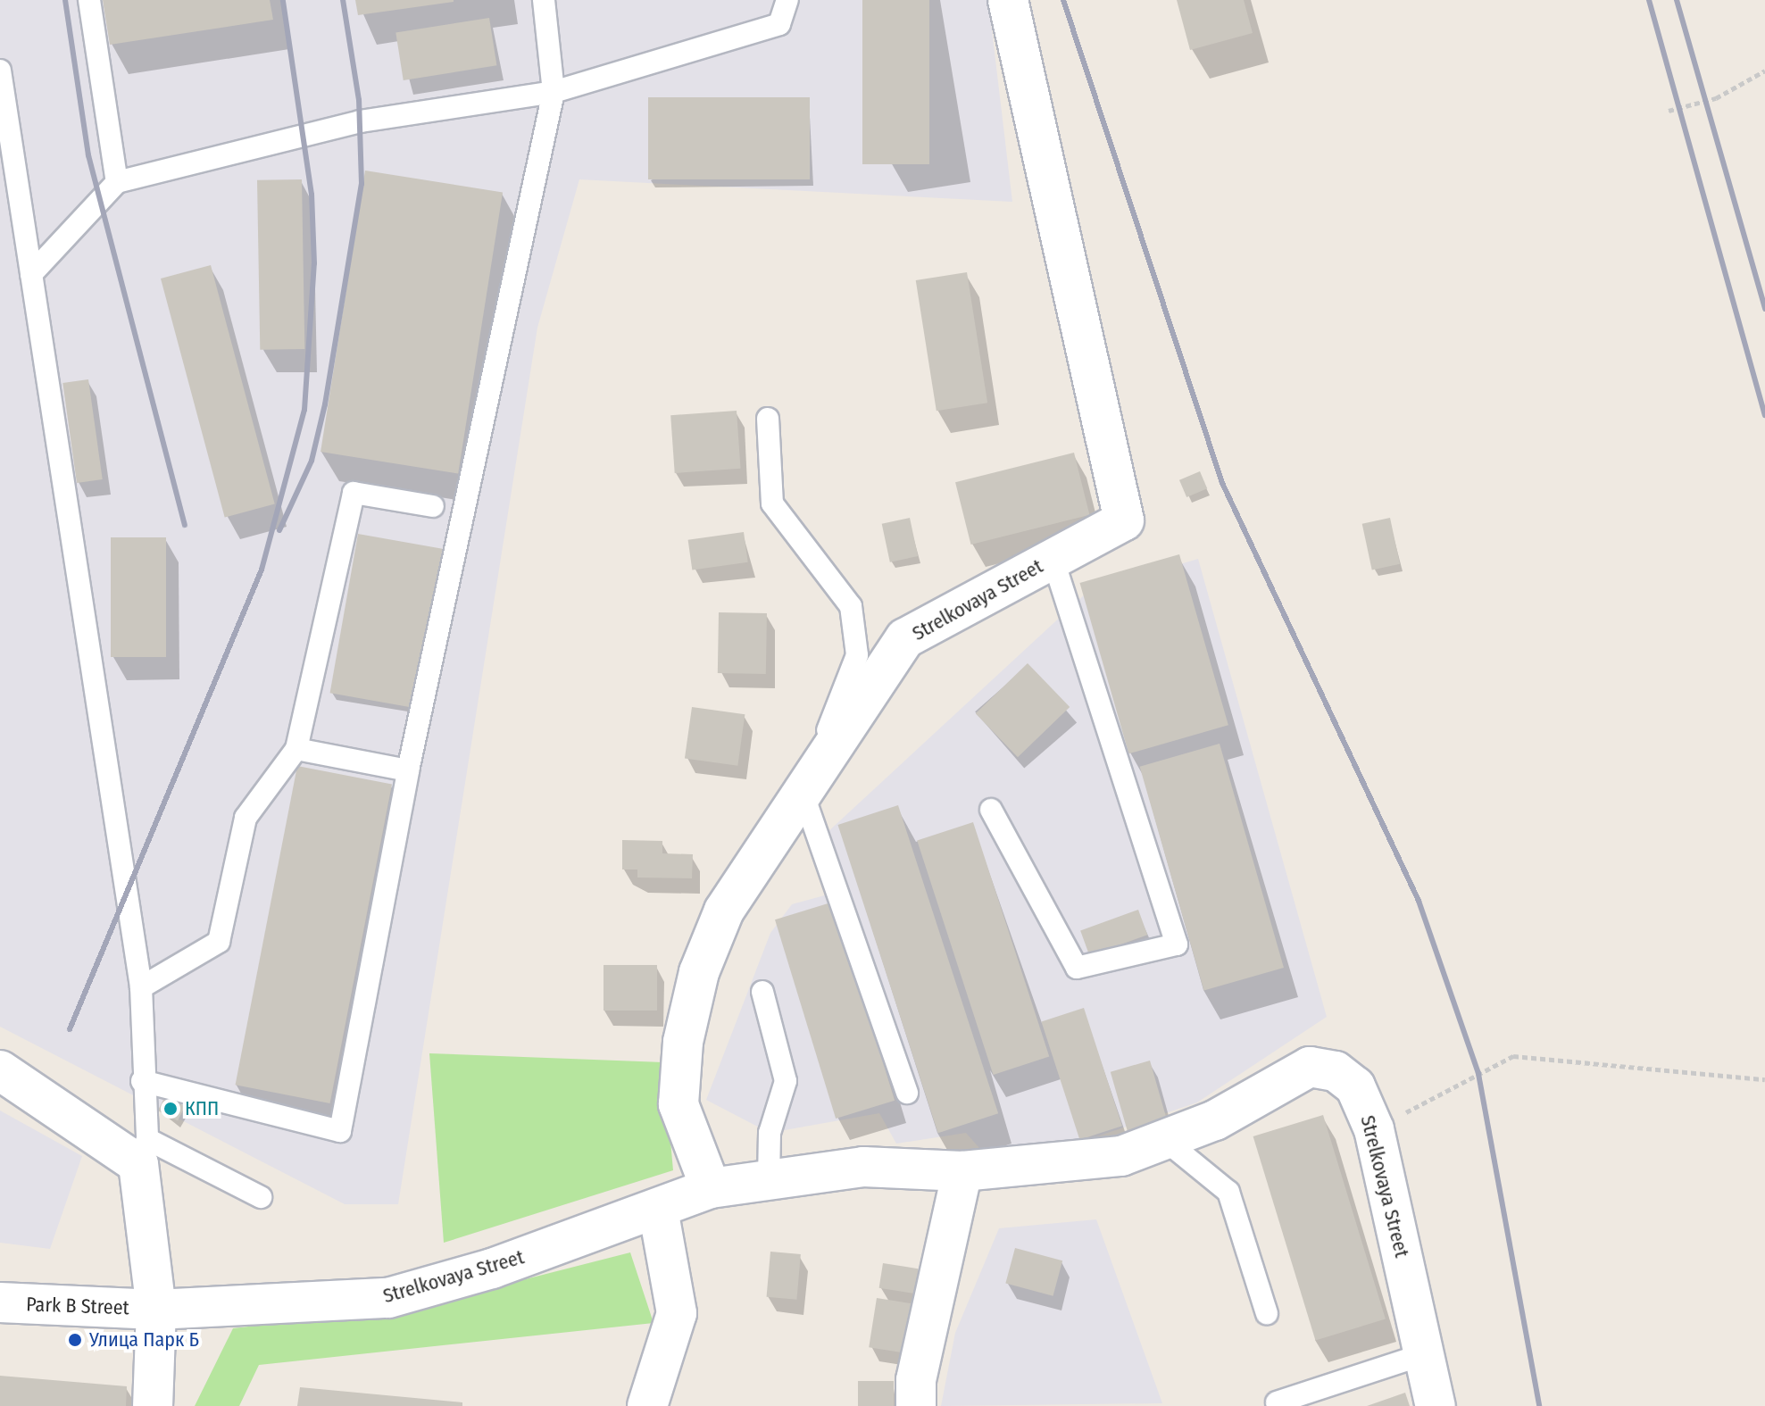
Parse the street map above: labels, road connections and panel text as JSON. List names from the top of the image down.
{
  "streets": {
    "street": ["Strelkovaya Street", "Park B Street"]
  },
  "crossings": [
    ["Strelkovaya Street", "Park B Street"]
  ],
  "places": ["КПП", "Улица Парк Б"]
}
